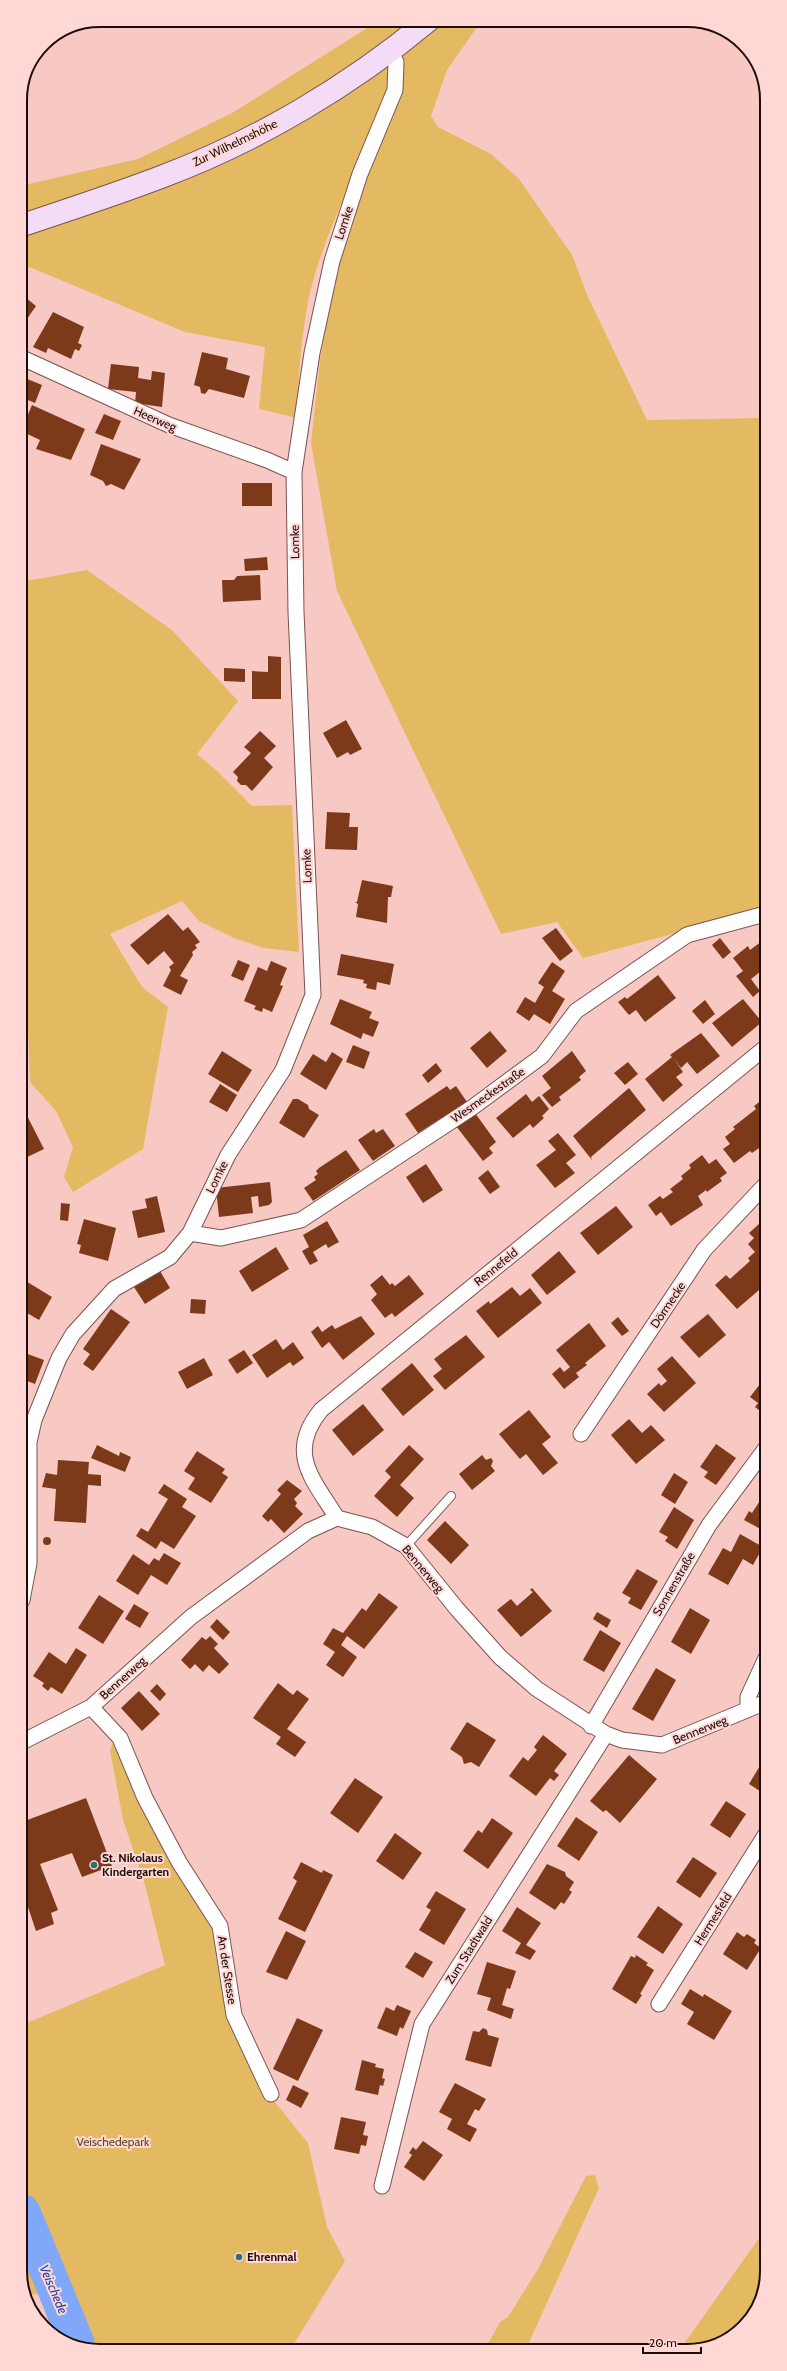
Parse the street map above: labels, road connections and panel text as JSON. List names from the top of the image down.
{
  "streets": {
    "street": [
      "Zur Wilhelmshöhe",
      "Lomke",
      "Heerweg",
      "Wesmeckestraße",
      "Rennefeld",
      "Dörmecke",
      "Bennerweg",
      "Sonnenstraße",
      "Hermesfeld",
      "Zum Stadtwald",
      "An der Stesse"
    ]
  },
  "crossings": [
    ["Zur Wilhelmshöhe", "Lomke"],
    ["Lomke", "Heerweg"],
    ["Lomke", "Wesmeckestraße"],
    ["Rennefeld", "Bennerweg"],
    ["Bennerweg", "Sonnenstraße"],
    ["Bennerweg", "Zum Stadtwald"],
    ["Bennerweg", "An der Stesse"]
  ],
  "water": ["Veischede"],
  "parks": ["Veischedepark"],
  "places": ["St. Nikolaus Kindergarten", "Ehrenmal"],
  "scale_bar": "20 m"
}
